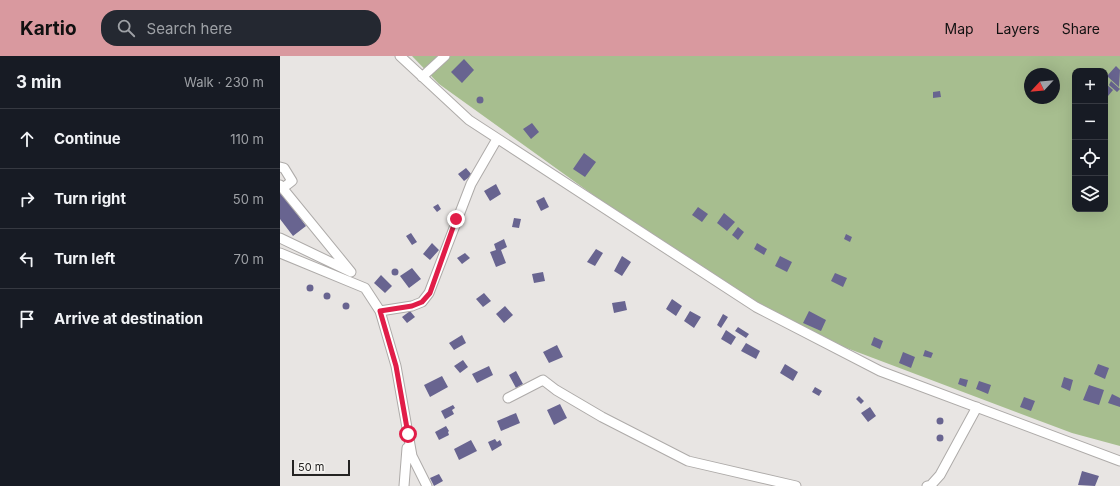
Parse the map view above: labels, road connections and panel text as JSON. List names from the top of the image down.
{
  "scale_bar": "50 m",
  "north": "bottom left",
  "page": {
    "header": "Kartio",
    "search": "Search here",
    "nav": ["Map", "Layers", "Share"],
    "heading": ["3 min", "Walk · 230 m"],
    "map_buttons": ["+", "−"],
    "list": [
      ["Continue", "110 m"],
      ["Turn right", "50 m"],
      ["Turn left", "70 m"],
      "Arrive at destination"
    ],
    "scale": "50 m"
  }
}
